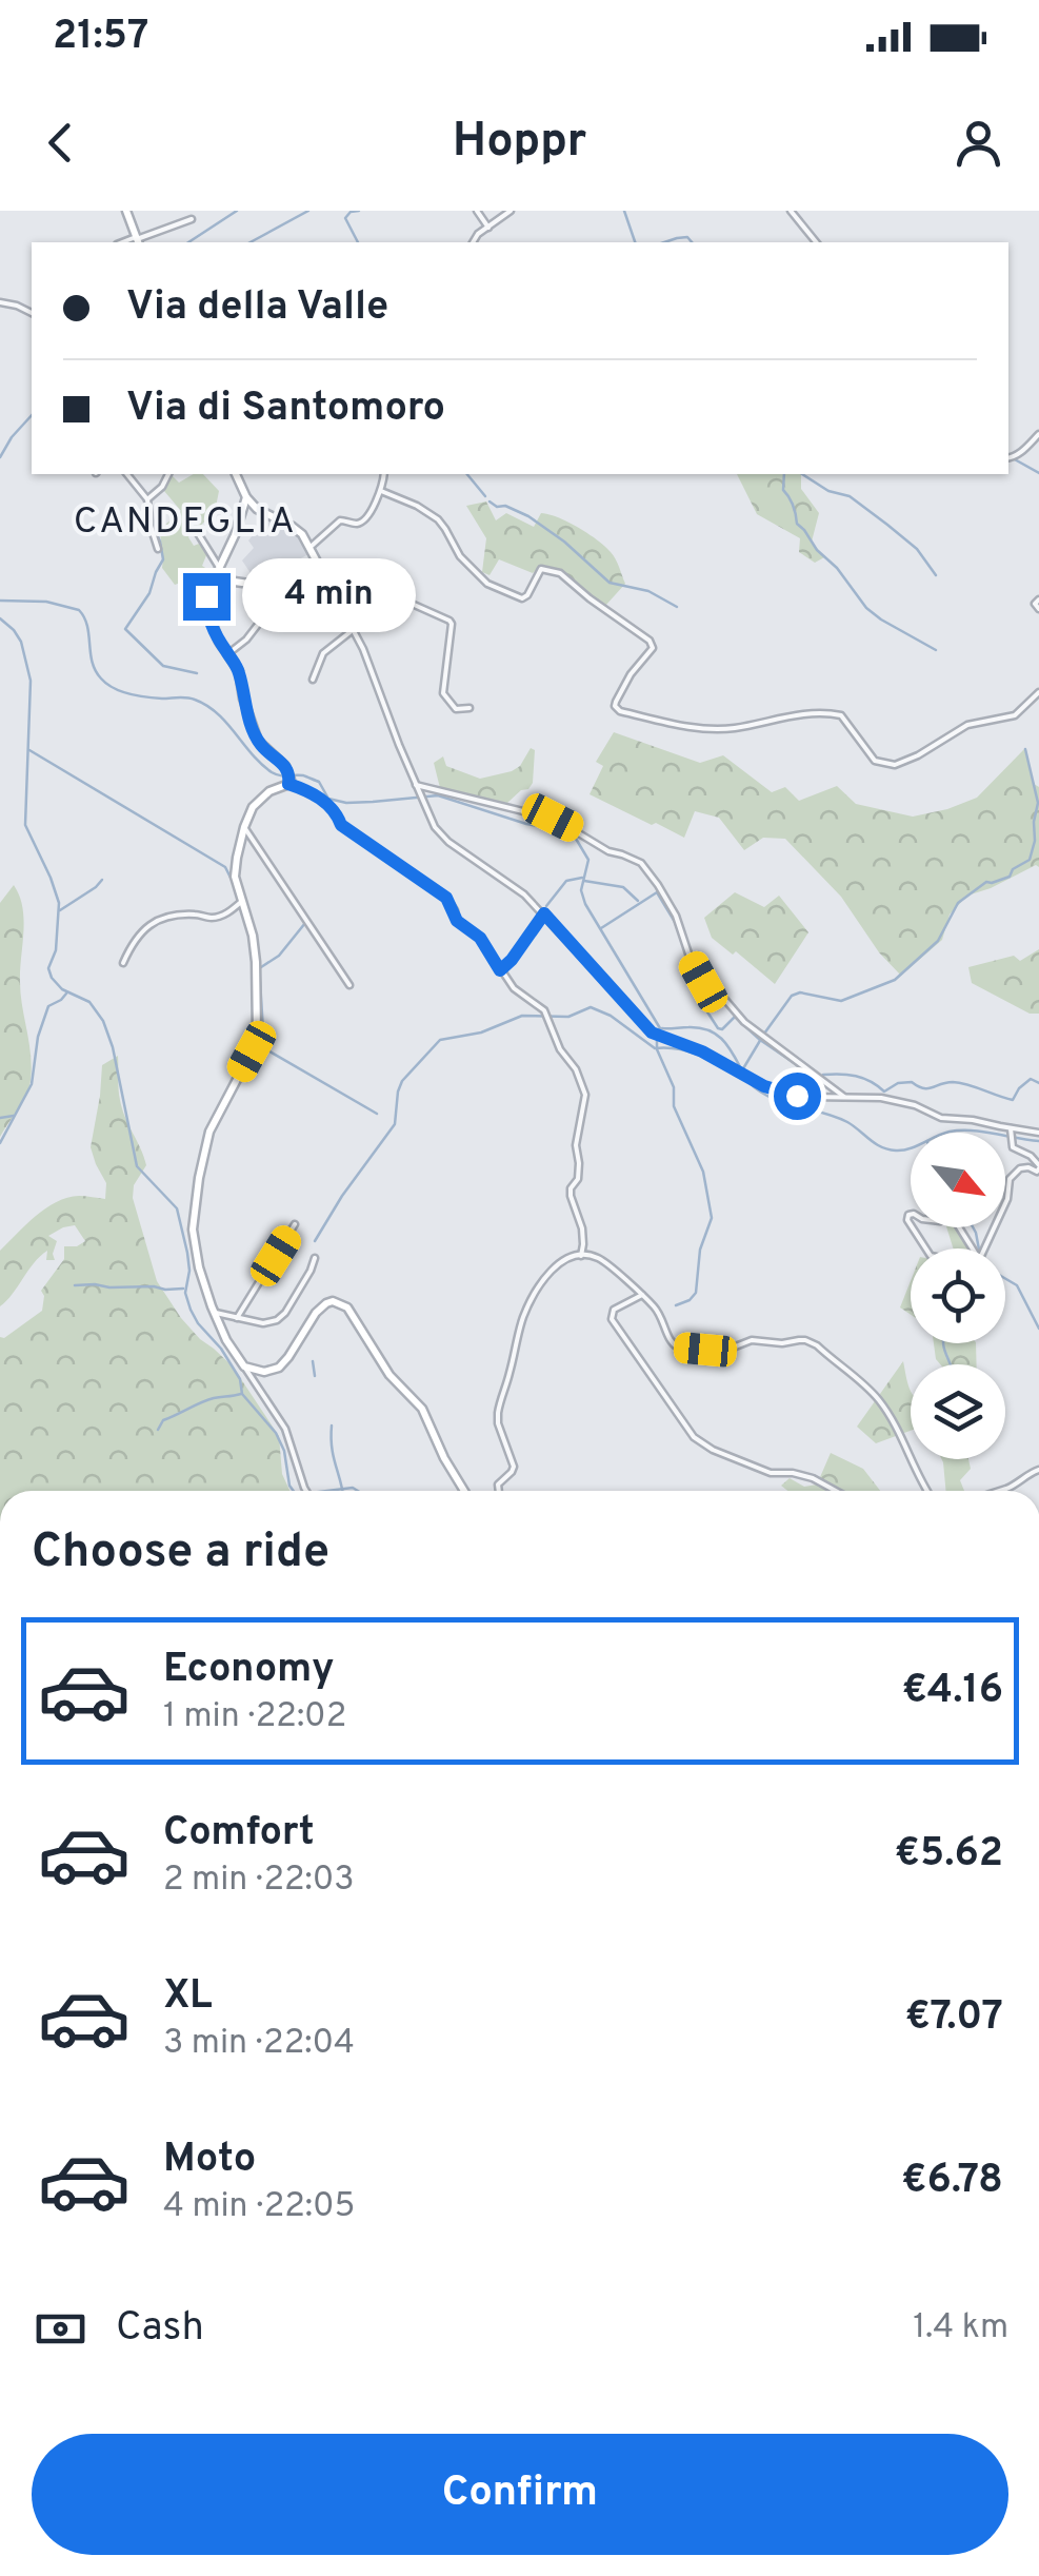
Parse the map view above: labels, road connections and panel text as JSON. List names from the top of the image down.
{
  "districts": ["CANDEGLIA"],
  "north": "bottom right",
  "page": {
    "status": "21:57",
    "header": "Hoppr",
    "banner": ["Via della Valle", "Via di Santomoro"],
    "bubble": "4 min",
    "heading": "Choose a ride",
    "list": [
      {
        "name": "Economy",
        "note": "1 min · 22:02",
        "value": "€4.16"
      },
      {
        "name": "Comfort",
        "note": "2 min · 22:03",
        "value": "€5.62"
      },
      {
        "name": "XL",
        "note": "3 min · 22:04",
        "value": "€7.07"
      },
      {
        "name": "Moto",
        "note": "4 min · 22:05",
        "value": "€6.78"
      }
    ],
    "pay": ["Cash", "1.4 km"],
    "buttons": "Confirm"
  }
}
